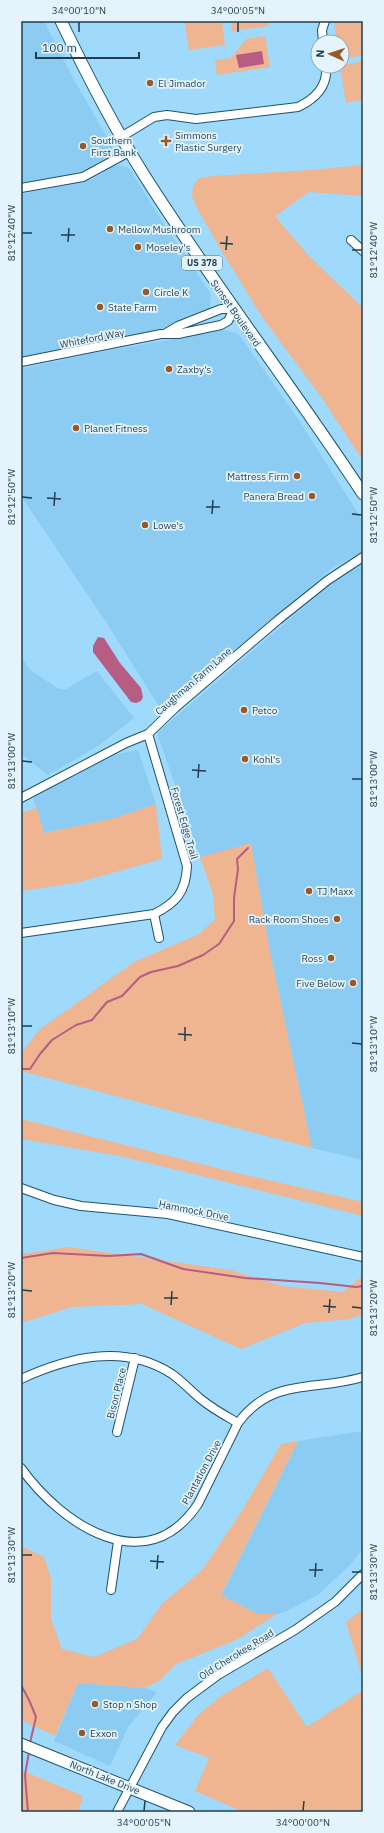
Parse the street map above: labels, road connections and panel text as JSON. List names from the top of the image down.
{
  "streets": {
    "main road": ["US 378", "Sunset Boulevard", "North Lake Drive"],
    "street": [
      "Whiteford Way",
      "Caughman Farm Lane",
      "Forest Edge Trail",
      "Hammock Drive",
      "Bison Place",
      "Plantation Drive",
      "Old Cherokee Road"
    ]
  },
  "crossings": [
    ["Sunset Boulevard", "Whiteford Way"],
    ["Caughman Farm Lane", "Forest Edge Trail"],
    ["Old Cherokee Road", "North Lake Drive"]
  ],
  "places": {
    "other": [
      "El Jimador",
      "Southern First Bank",
      "Mellow Mushroom",
      "Moseley's",
      "Circle K",
      "State Farm",
      "Zaxby's",
      "Planet Fitness",
      "Mattress Firm",
      "Panera Bread",
      "Lowe's",
      "Petco",
      "Kohl's",
      "TJ Maxx",
      "Rack Room Shoes",
      "Ross",
      "Five Below",
      "Stop n Shop",
      "Exxon"
    ],
    "health": ["Simmons Plastic Surgery"]
  },
  "scale_bar": "100 m",
  "north": "left",
  "coordinates": [
    "34°00'10\"N",
    "34°00'05\"N",
    "81°12'40\"W",
    "81°12'50\"W",
    "81°13'00\"W",
    "81°13'10\"W",
    "81°13'20\"W",
    "81°13'30\"W",
    "34°00'00\"N"
  ]
}
